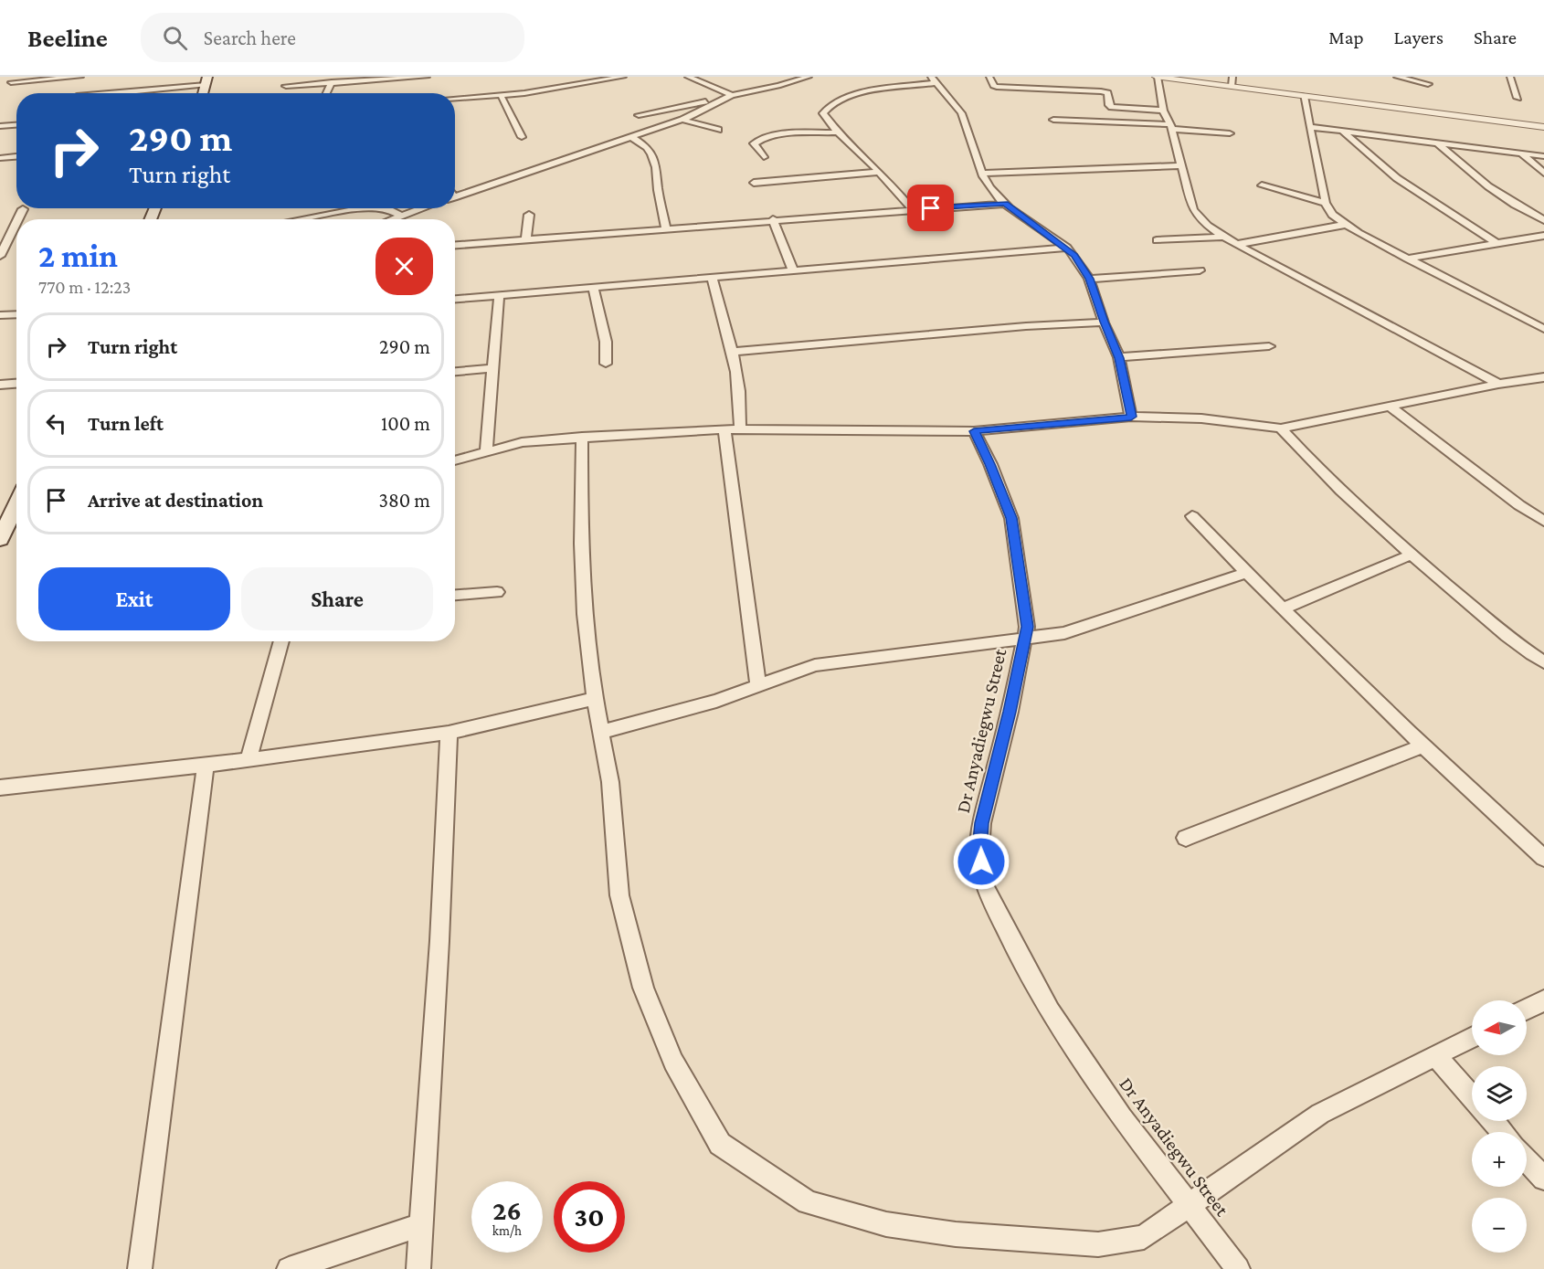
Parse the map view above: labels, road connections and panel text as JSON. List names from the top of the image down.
{
  "streets": {
    "street": ["Dr Anyadiegwu Street"]
  },
  "north": "left",
  "page": {
    "header": "Beeline",
    "search": "Search here",
    "nav": ["Map", "Layers", "Share"],
    "turn": ["290 m", "Turn right"],
    "heading": ["2 min", "770 m · 12:23"],
    "list": [
      {
        "name": "Turn right",
        "value": "290 m"
      },
      {
        "name": "Turn left",
        "value": "100 m"
      },
      {
        "name": "Arrive at destination",
        "value": "380 m"
      }
    ],
    "buttons": ["Exit", "Share"],
    "map_buttons": ["+", "−"],
    "speed": "26 km/h",
    "limit": "30"
  }
}
